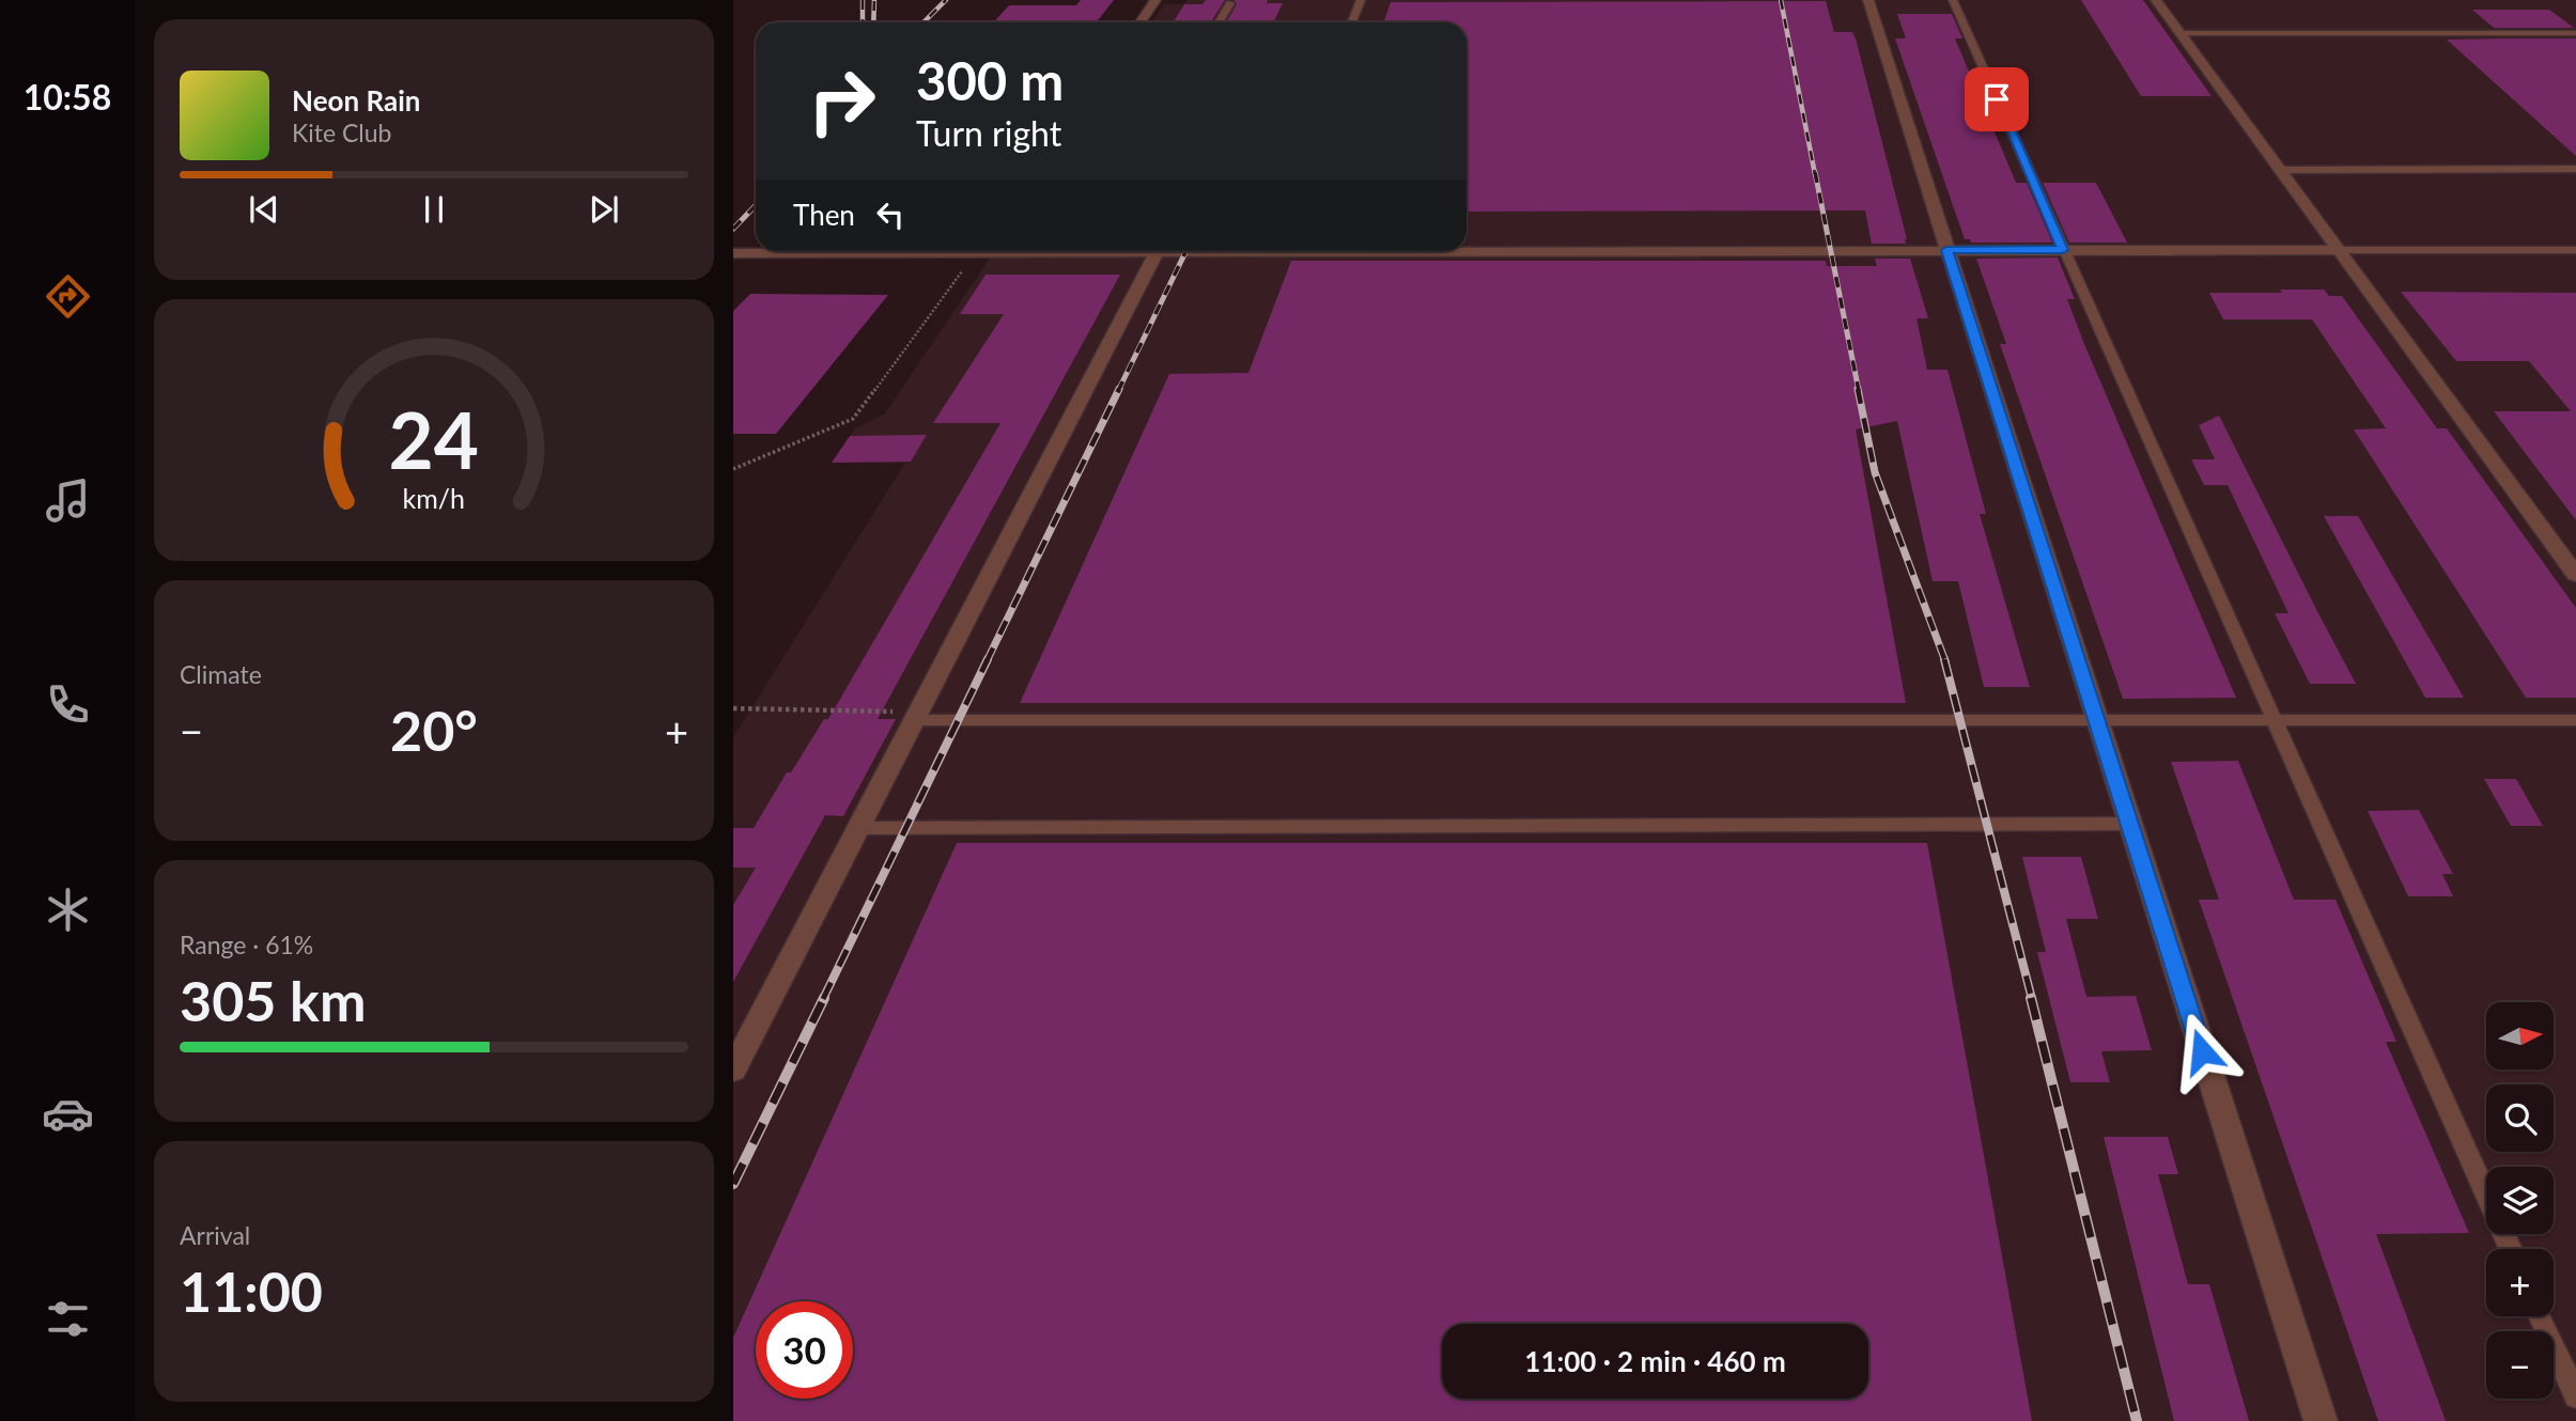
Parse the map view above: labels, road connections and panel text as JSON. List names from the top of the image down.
{
  "north": "right",
  "page": {
    "tabs": "10:58",
    "turn": ["300 m", "Turn right"],
    "song": ["Neon Rain", "Kite Club"],
    "then": "Then",
    "tile": [
      "Climate",
      ["Range · 61%", "305 km"],
      ["Arrival", "11:00"]
    ],
    "heat": ["−", "20°", "+"],
    "map_buttons": ["+", "−"],
    "limit": "30",
    "trip": "11:00 · 2 min · 460 m",
    "gauge": ["24", "km/h"]
  }
}
